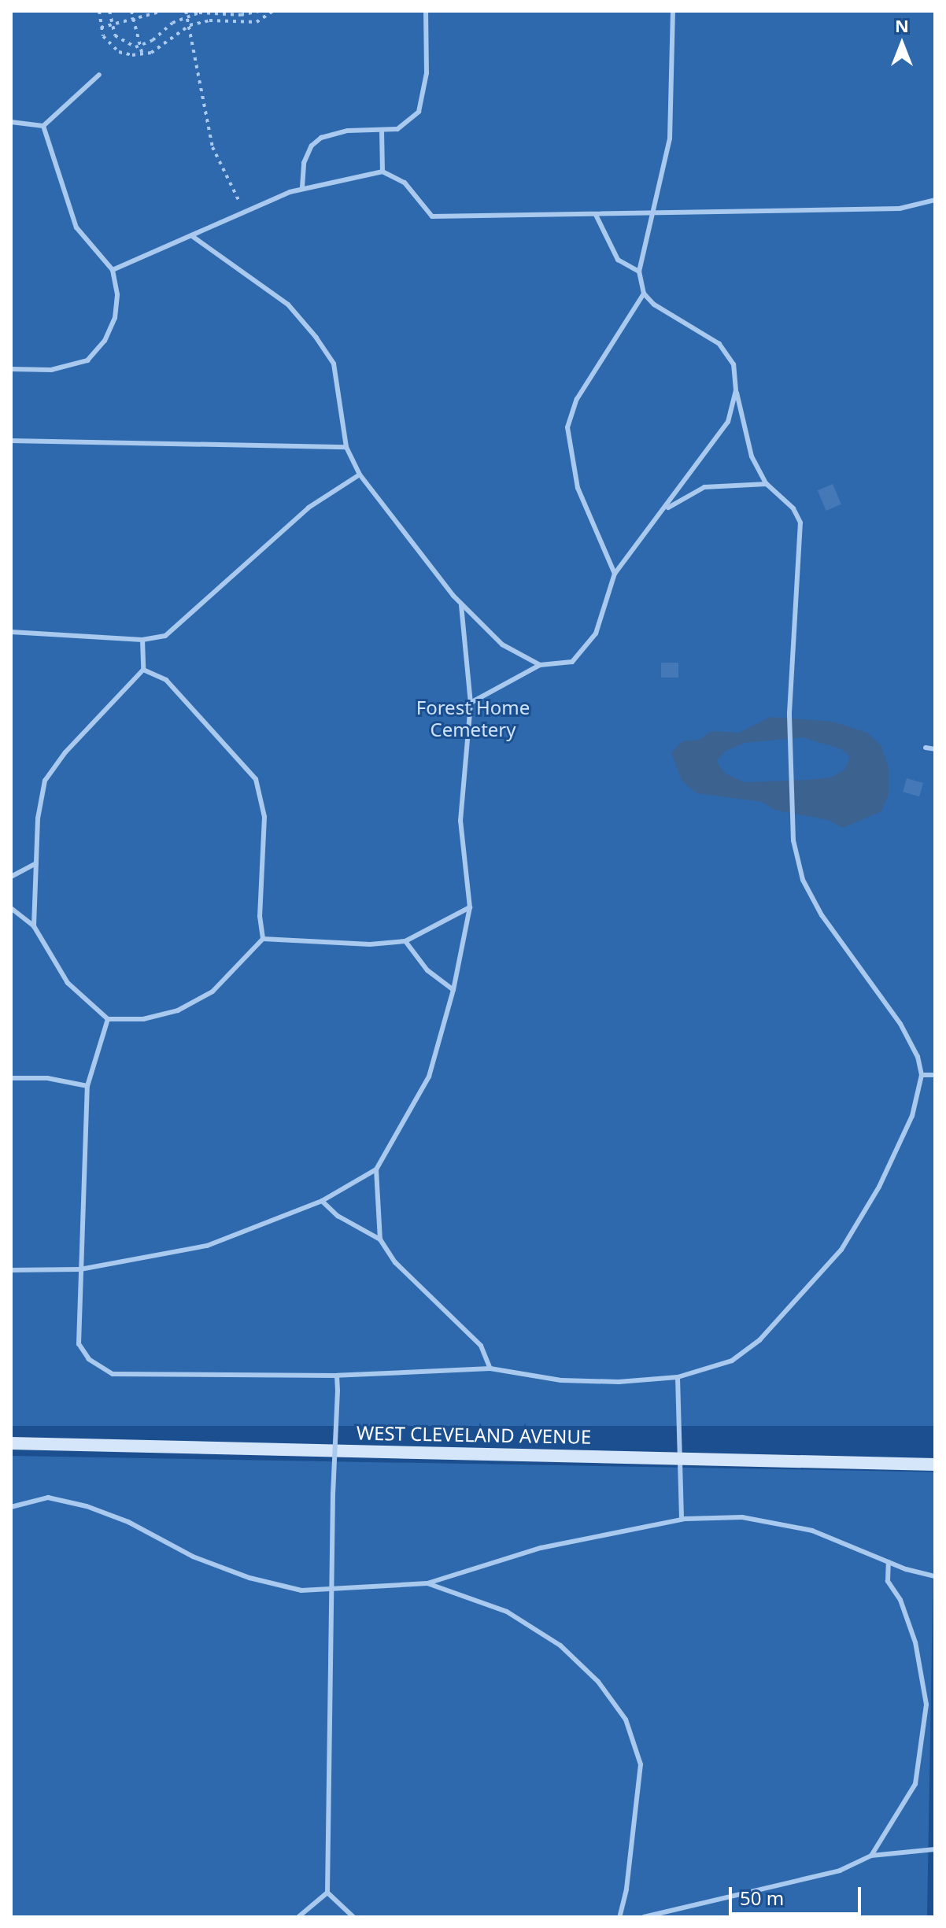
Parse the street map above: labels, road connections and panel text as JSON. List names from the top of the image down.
{
  "streets": {
    "street": ["WEST CLEVELAND AVENUE"]
  },
  "parks": ["Forest Home Cemetery"],
  "scale_bar": "50 m",
  "north": "top"
}
